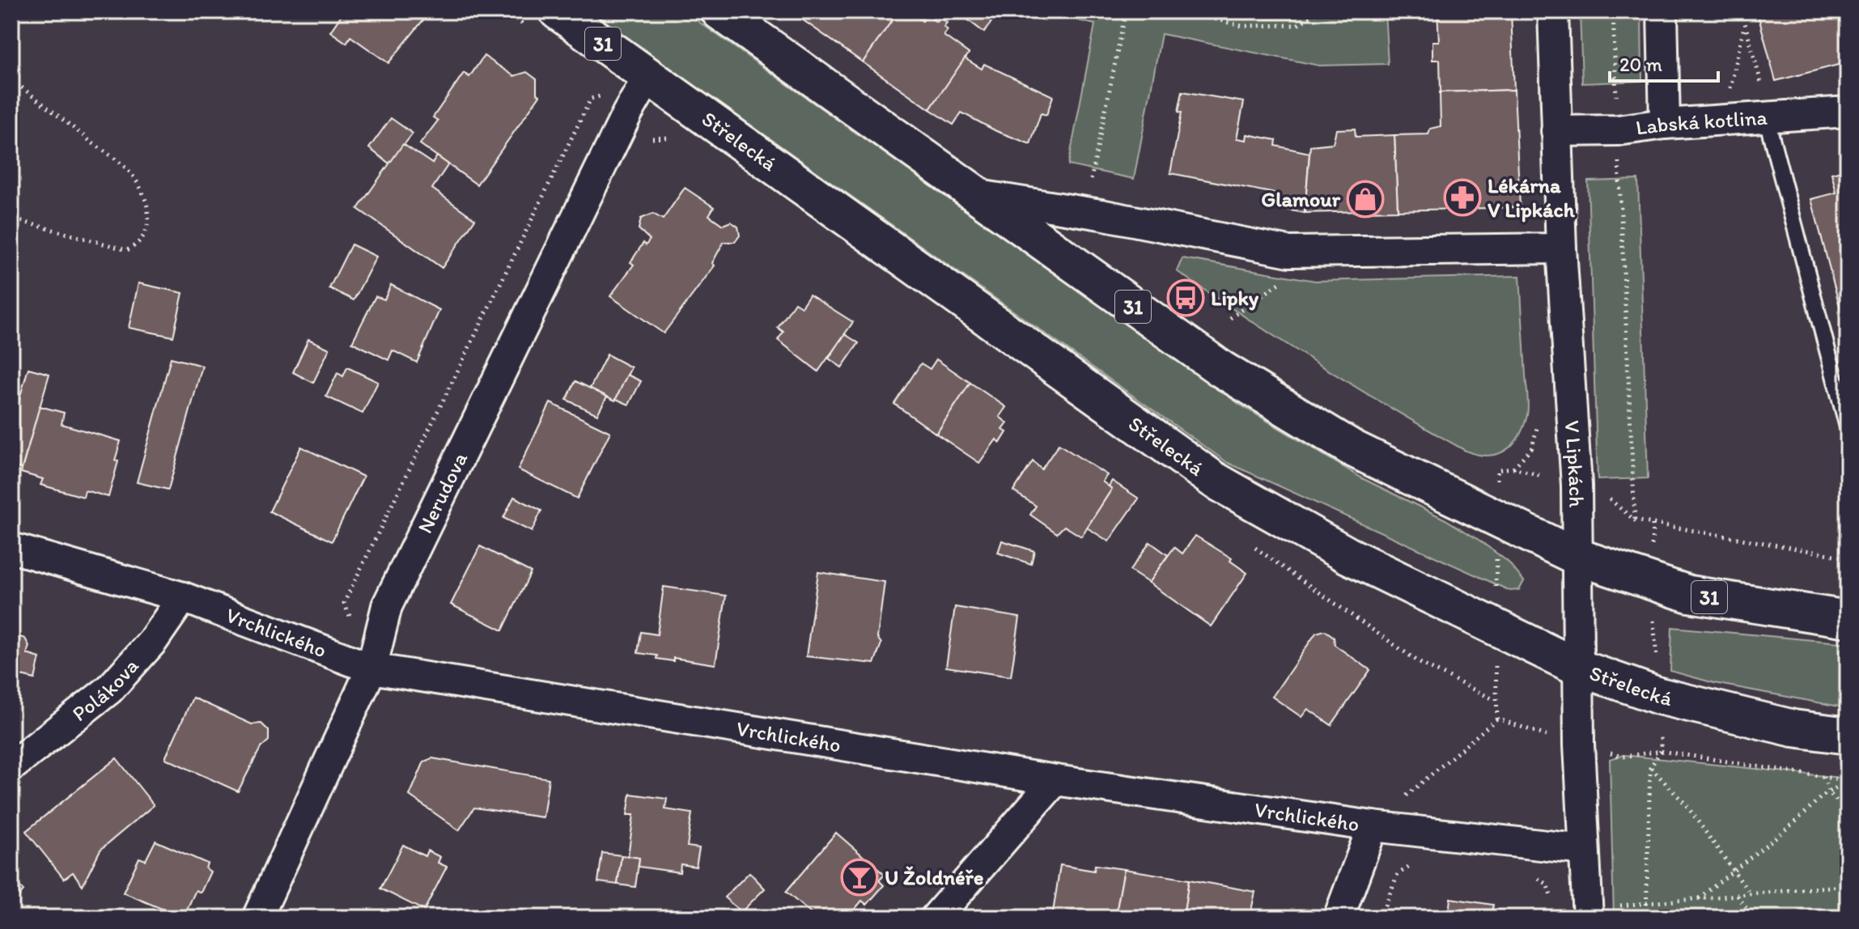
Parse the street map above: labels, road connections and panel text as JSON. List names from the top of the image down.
{
  "streets": {
    "main road": ["31", "Střelecká"],
    "street": [
      "Labská kotlina",
      "V Lipkách",
      "Nerudova",
      "Vrchlického",
      "Polákova"
    ]
  },
  "crossings": [
    ["31", "V Lipkách"],
    ["Labská kotlina", "V Lipkách"],
    ["Střelecká", "V Lipkách"],
    ["Střelecká", "Nerudova"],
    ["V Lipkách", "Vrchlického"],
    ["Nerudova", "Vrchlického"],
    ["Vrchlického", "Polákova"]
  ],
  "places": {
    "pharmacy": ["Lékárna V Lipkách"],
    "shop": ["Glamour"],
    "bus stop": ["Lipky"],
    "bar": ["U Žoldnéře"]
  },
  "scale_bar": "20 m"
}
